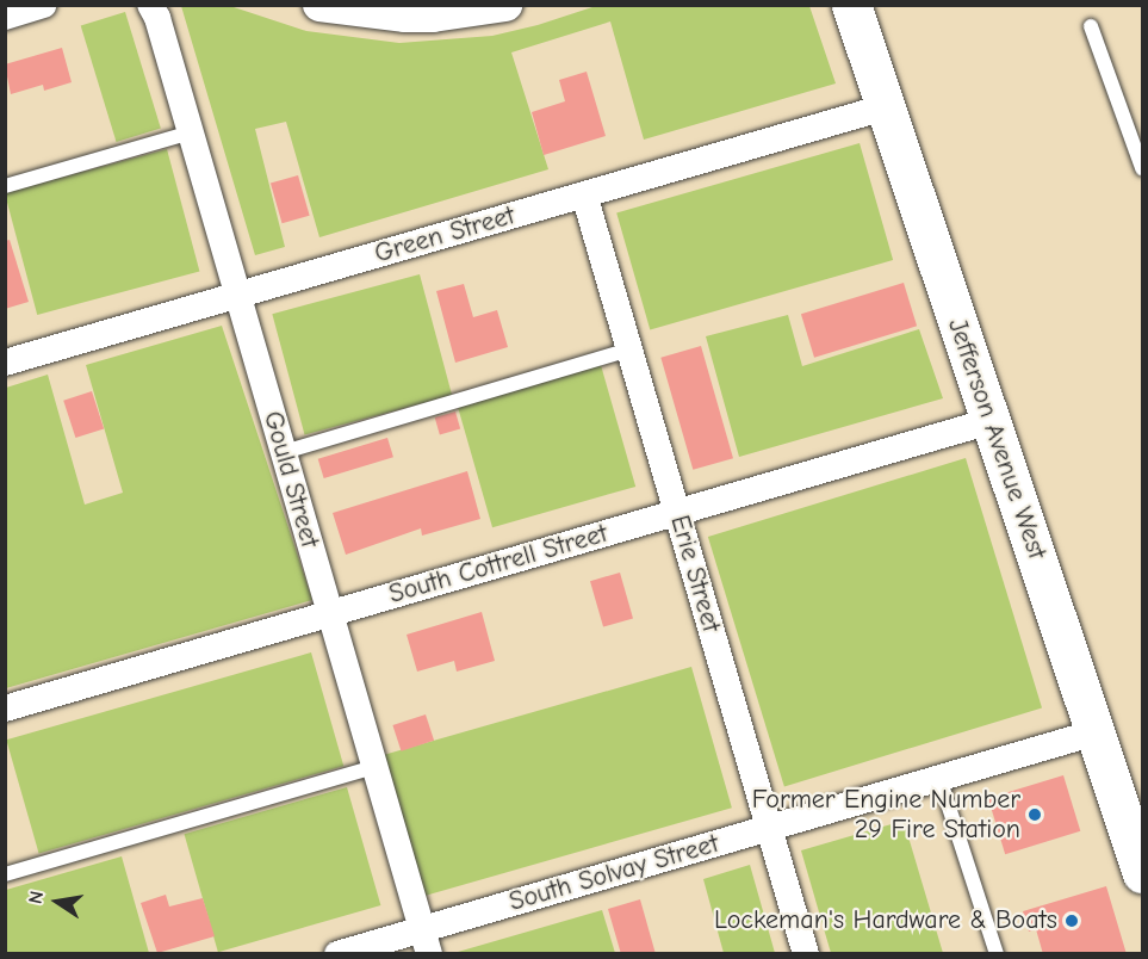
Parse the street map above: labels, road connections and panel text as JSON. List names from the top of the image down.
{
  "streets": {
    "main road": ["Jefferson Avenue West"],
    "street": [
      "Green Street",
      "Gould Street",
      "South Cottrell Street",
      "Erie Street",
      "South Solvay Street"
    ]
  },
  "crossings": [
    ["Green Street", "Jefferson Avenue West"],
    ["Green Street", "Gould Street"],
    ["Green Street", "Erie Street"],
    ["Jefferson Avenue West", "South Cottrell Street"],
    ["Jefferson Avenue West", "South Solvay Street"],
    ["Gould Street", "South Cottrell Street"],
    ["Gould Street", "South Solvay Street"],
    ["South Cottrell Street", "Erie Street"],
    ["Erie Street", "South Solvay Street"]
  ],
  "places": ["Former Engine Number 29 Fire Station", "Lockeman's Hardware & Boats"],
  "north": "left"
}
